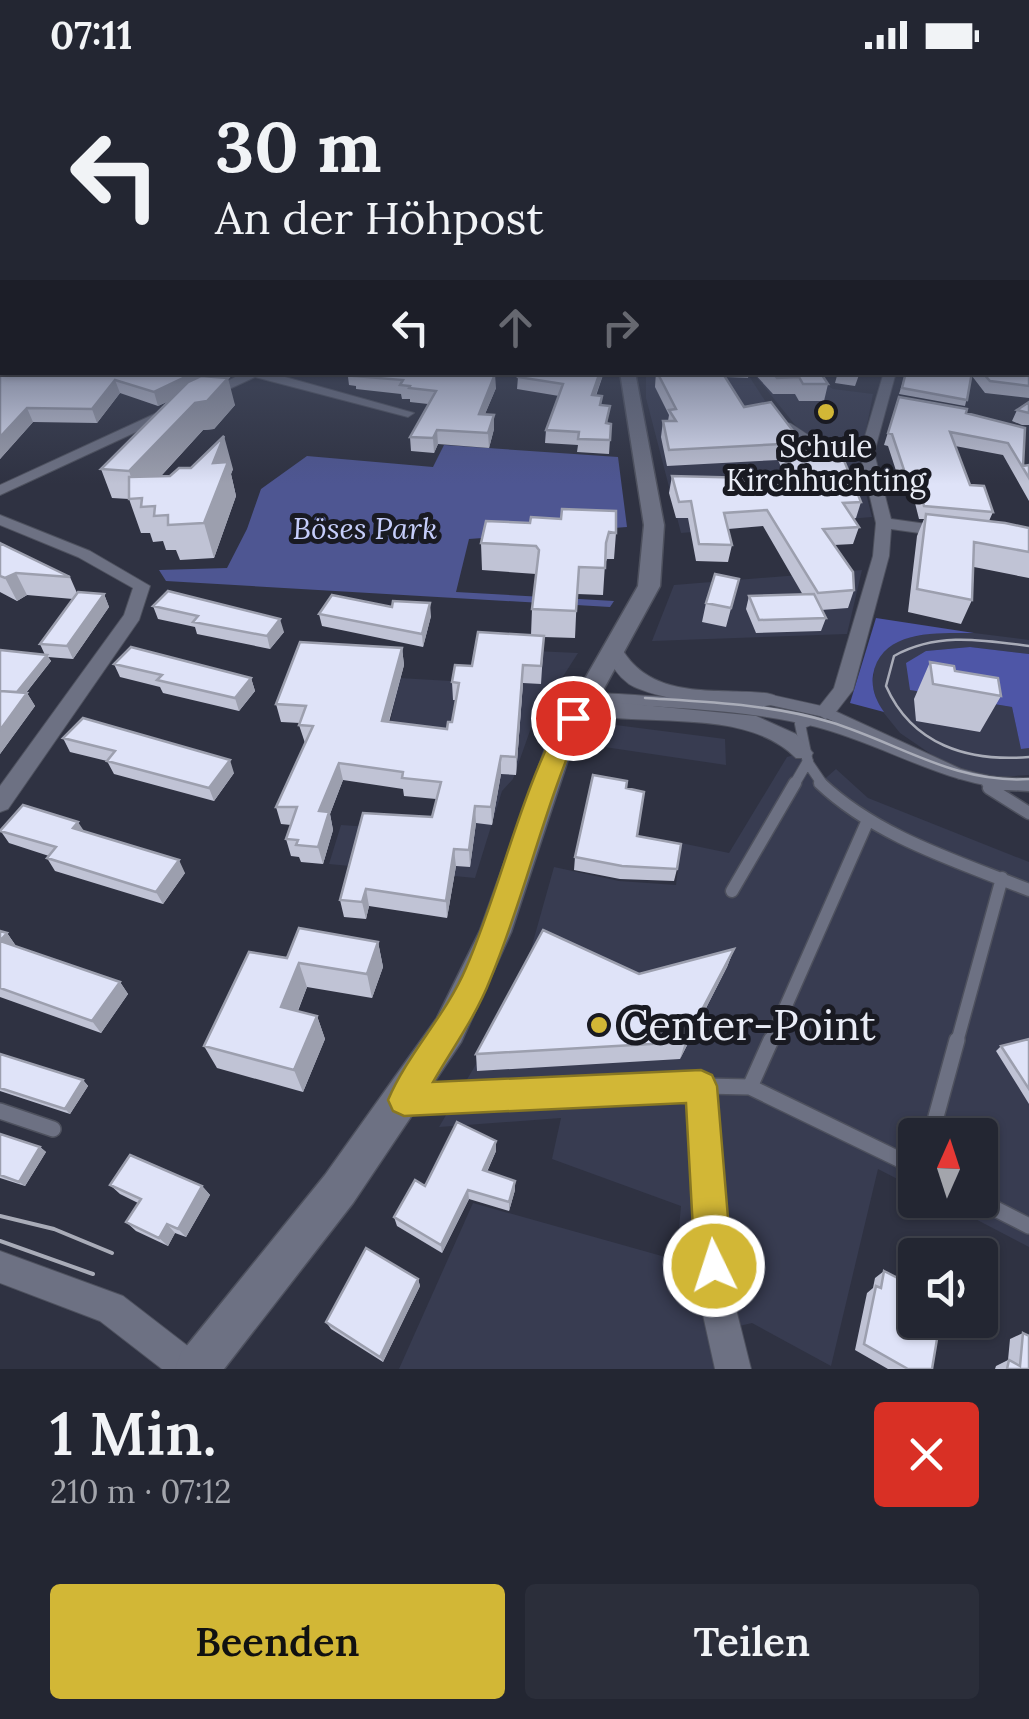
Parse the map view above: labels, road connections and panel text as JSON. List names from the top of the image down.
{
  "parks": ["Böses Park"],
  "places": ["Schule Kirchhuchting", "Center-Point"],
  "north": "top",
  "page": {
    "status": "07:11",
    "turn": ["30 m", "An der Höhpost"],
    "heading": ["1 Min.", "210 m · 07:12"],
    "buttons": ["Beenden", "Teilen"]
  }
}
